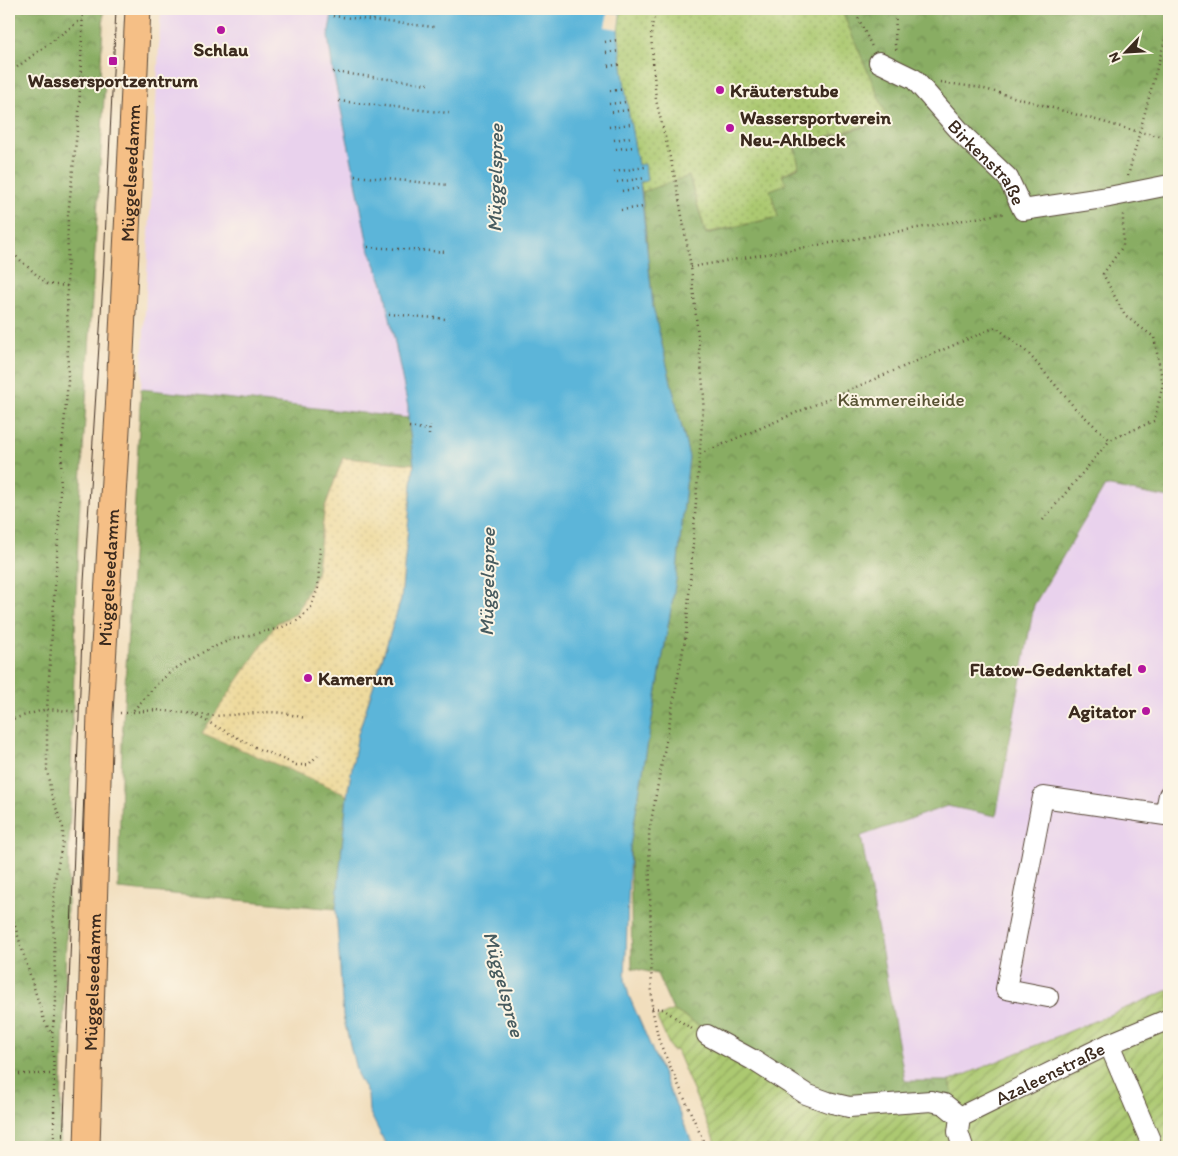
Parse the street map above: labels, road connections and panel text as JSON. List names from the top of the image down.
{
  "streets": {
    "main road": ["Müggelseedamm"],
    "street": ["Birkenstraße", "Azaleenstraße"]
  },
  "water": ["Müggelspree"],
  "parks": ["Kämmereiheide"],
  "places": {
    "other": [
      "Schlau",
      "Kräuterstube",
      "Wassersportverein Neu-Ahlbeck",
      "Flatow-Gedenktafel",
      "Kamerun",
      "Agitator"
    ],
    "transit": ["Wassersportzentrum"]
  },
  "north": "bottom left"
}
